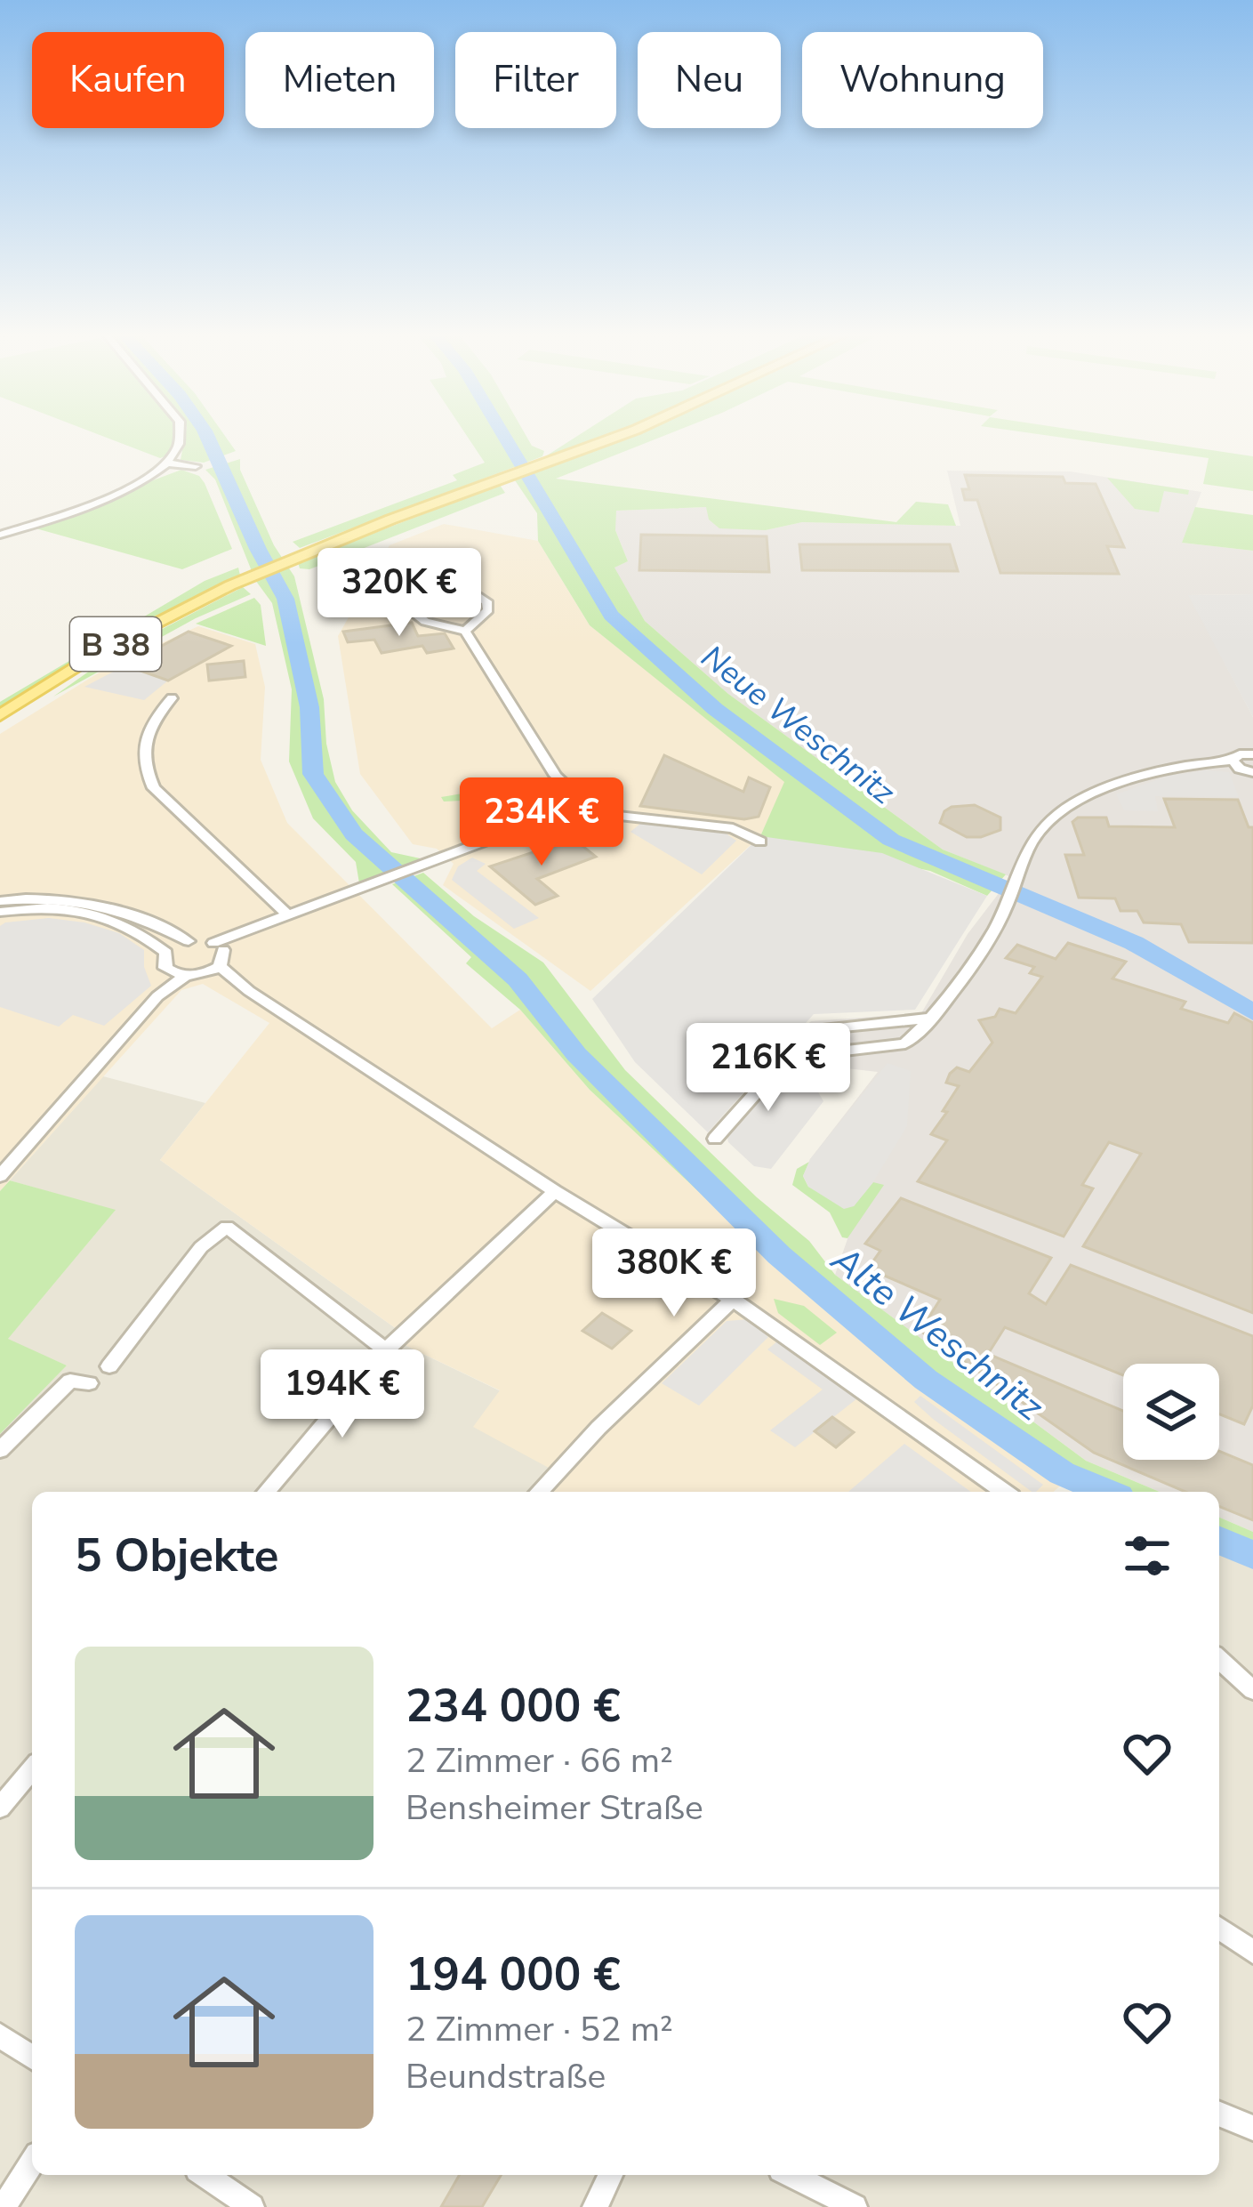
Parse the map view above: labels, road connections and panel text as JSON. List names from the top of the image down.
{
  "streets": {
    "main road": ["B 38"]
  },
  "water": ["Neue Weschnitz", "Alte Weschnitz"],
  "page": {
    "chip": [
      "Kaufen",
      "Mieten",
      "Filter",
      "Neu",
      "Wohnung"
    ],
    "price": [
      "320K €",
      "234K €",
      "216K €",
      "380K €",
      "194K €"
    ],
    "heading": "5 Objekte",
    "list": [
      {
        "name": "234 000 €",
        "note": "2 Zimmer · 66 m² · Bensheimer Straße"
      },
      {
        "name": "194 000 €",
        "note": "2 Zimmer · 52 m² · Beundstraße"
      }
    ]
  }
}
